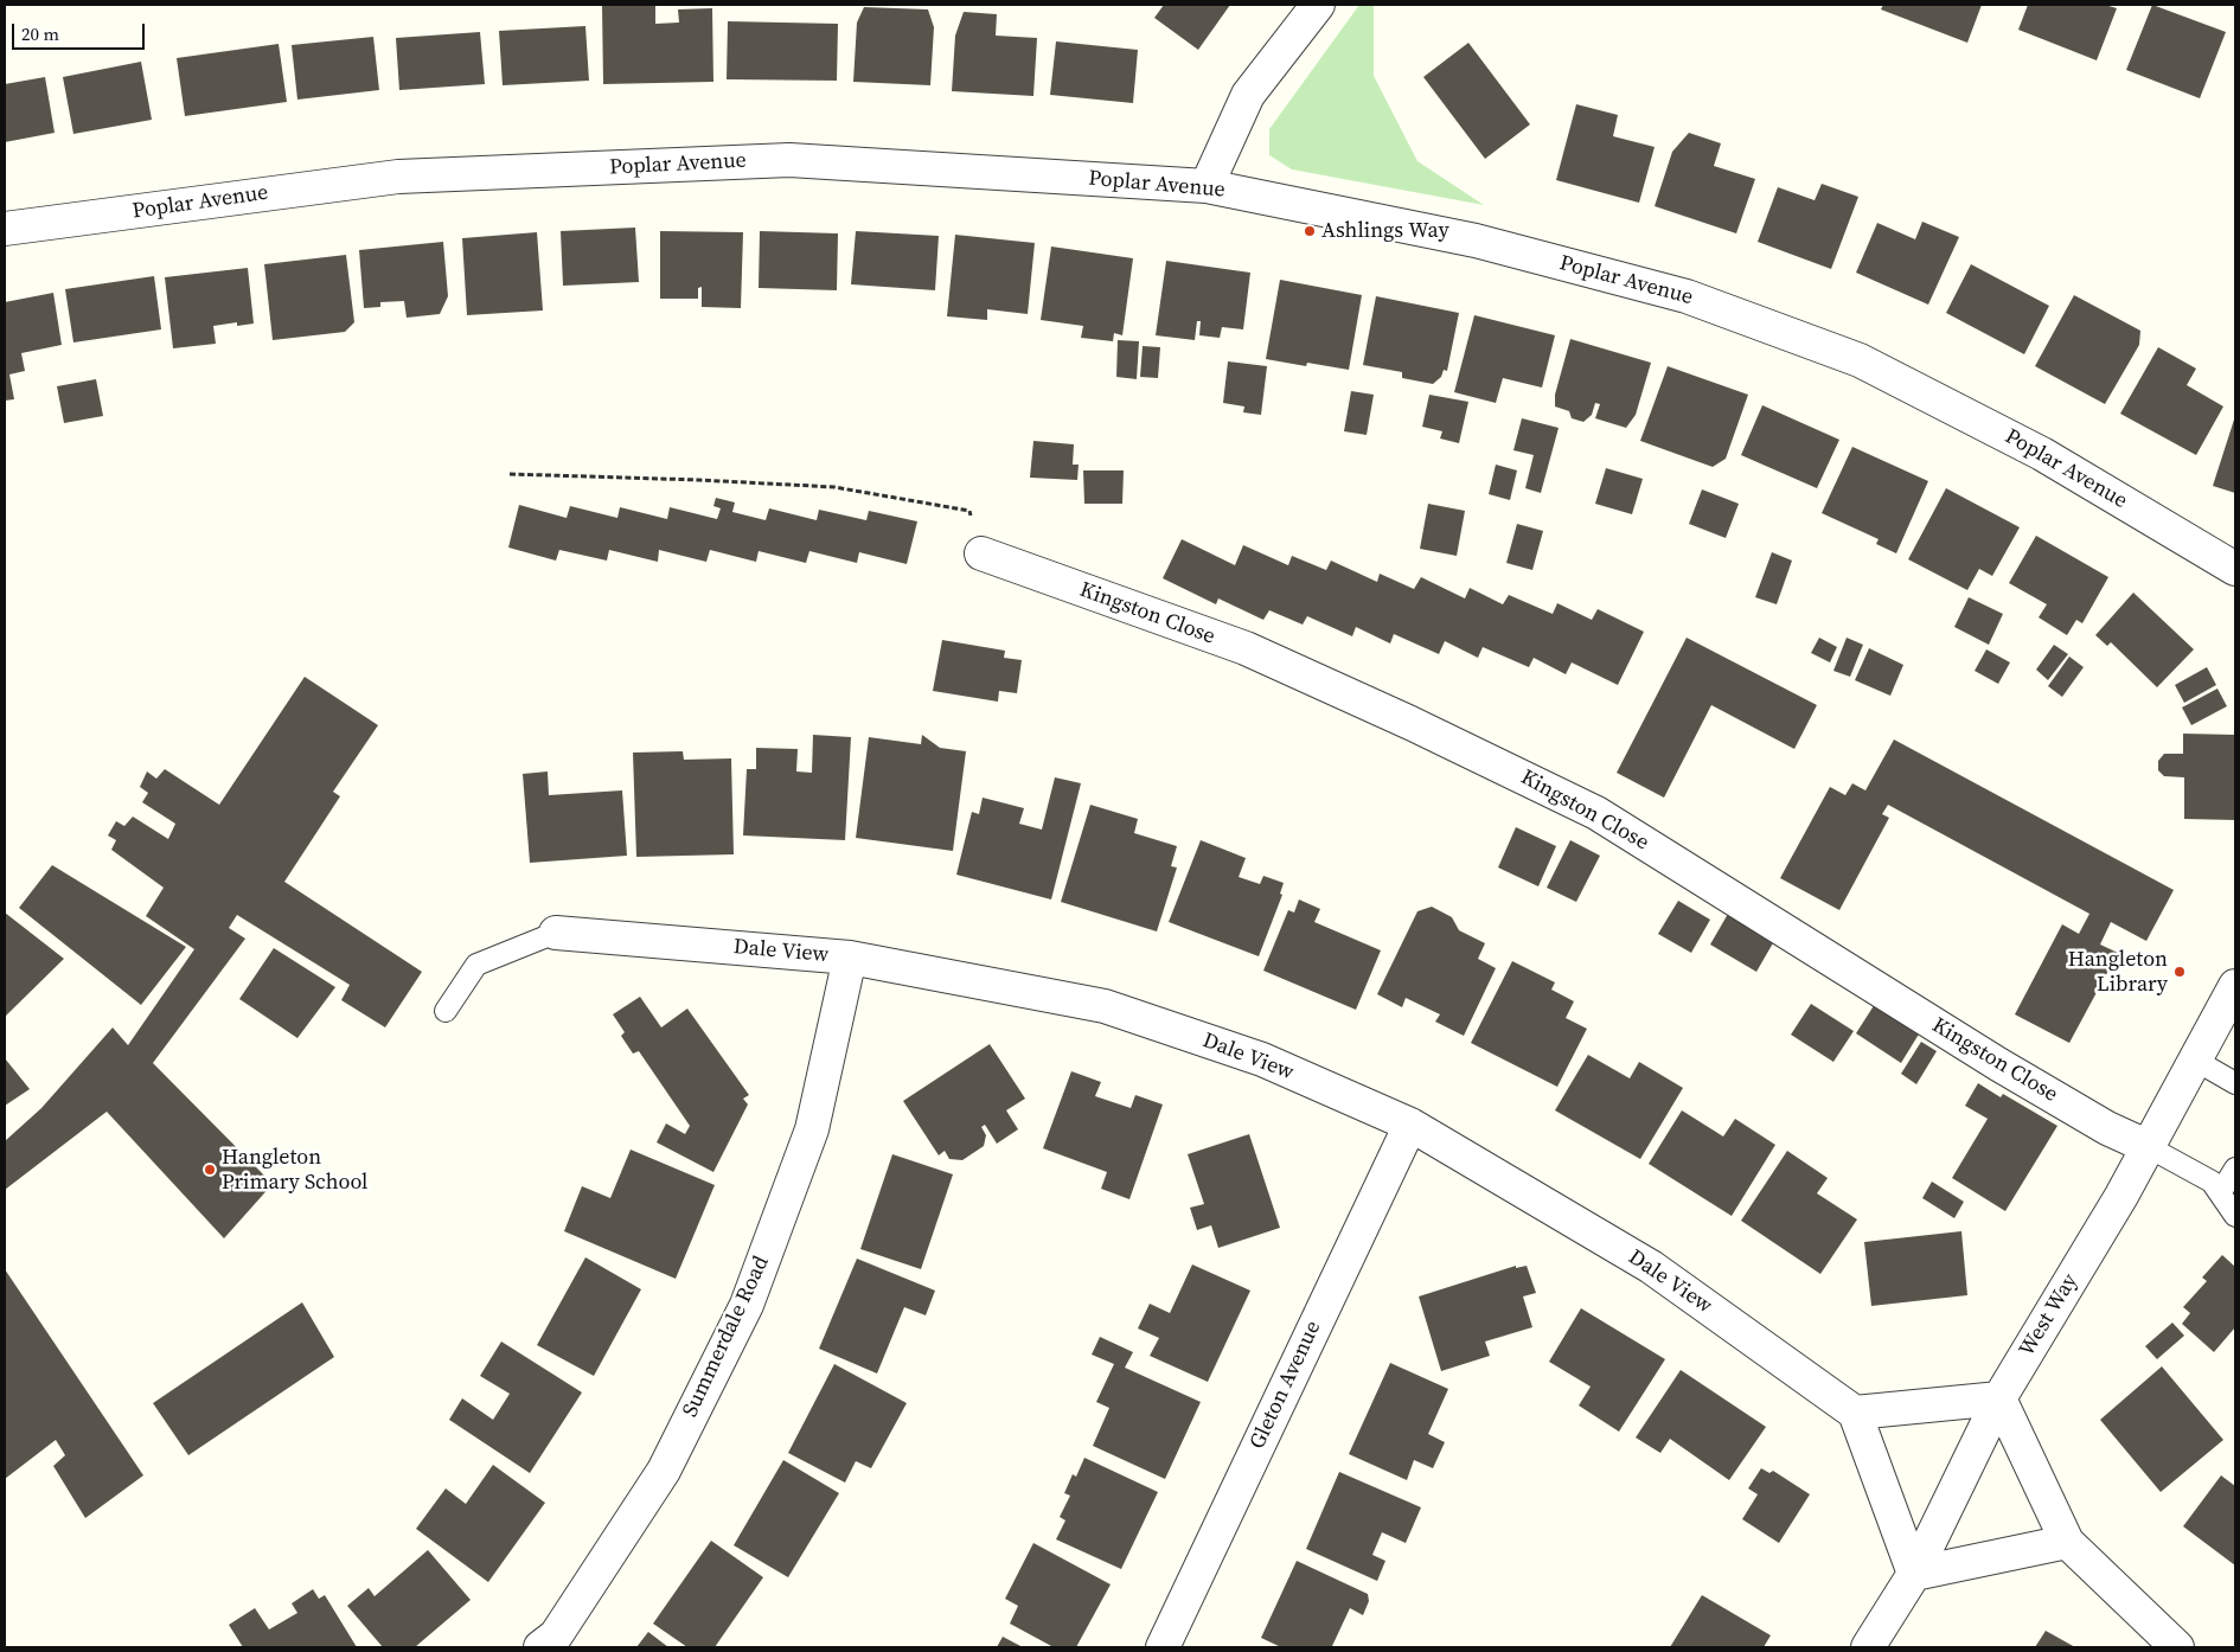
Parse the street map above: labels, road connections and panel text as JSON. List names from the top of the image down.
{
  "streets": {
    "street": [
      "Poplar Avenue",
      "Kingston Close",
      "Dale View",
      "West Way",
      "Summerdale Road",
      "Gleton Avenue"
    ]
  },
  "crossings": [
    ["Kingston Close", "West Way"],
    ["Dale View", "Summerdale Road"],
    ["Dale View", "Gleton Avenue"]
  ],
  "places": ["Ashlings Way", "Hangleton Library", "Hangleton Primary School"],
  "scale_bar": "20 m"
}
